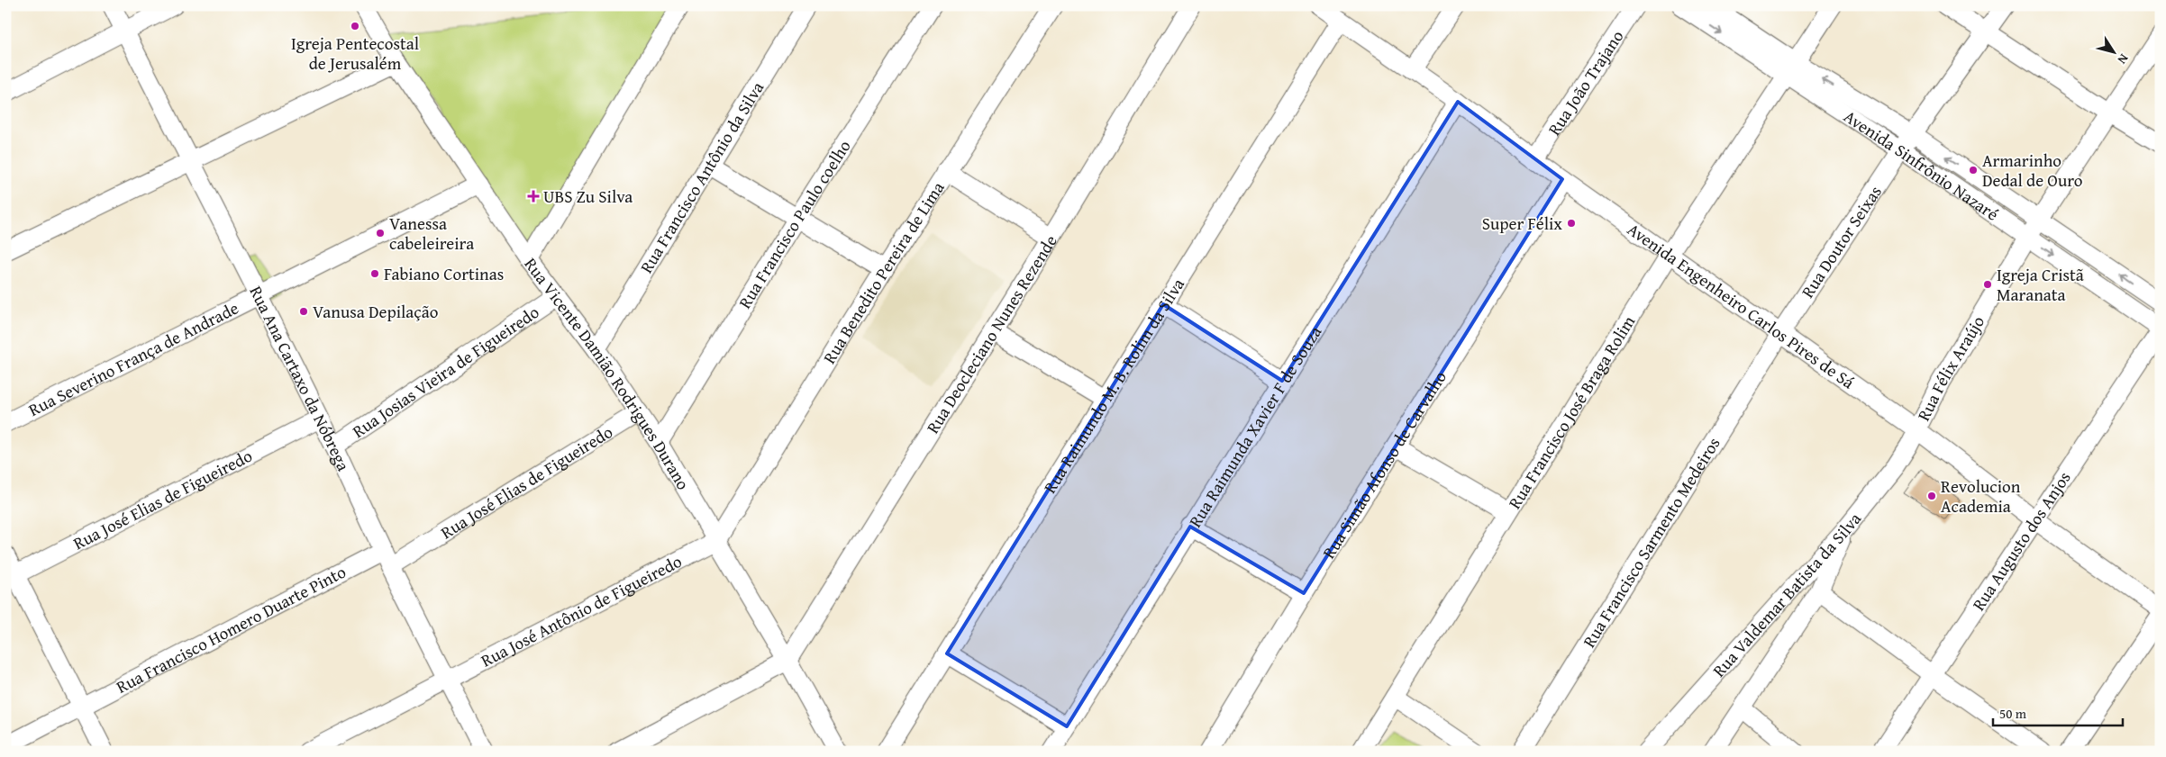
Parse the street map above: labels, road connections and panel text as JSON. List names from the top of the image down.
{
  "streets": {
    "street": [
      "Rua João Trajano",
      "Avenida Sinfrônio Nazaré",
      "Rua Francisco Antônio da Silva",
      "Rua Francisco Paulo coelho",
      "Rua Doutor Seixas",
      "Rua Benedito Pereira de Lima",
      "Avenida Engenheiro Carlos Pires de Sá",
      "Rua Deocleciano Nunes Rezende",
      "Rua Severino França de Andrade",
      "Rua Félix Araújo",
      "Rua Josias Vieira de Figueiredo",
      "Rua Vicente Damião Rodrigues Durano",
      "Rua Ana Cartaxo da Nóbrega",
      "Rua Raimundo M. B. Rolim da Silva",
      "Rua Francisco José Braga Rolim",
      "Rua Raimunda Xavier F de Souza",
      "Rua Simão Afonso de Carvalho",
      "Rua José Elias de Figueiredo",
      "Rua Augusto dos Anjos",
      "Rua Francisco Sarmento Medeiros",
      "Rua Valdemar Batista da Silva",
      "Rua José Antônio de Figueiredo",
      "Rua Francisco Homero Duarte Pinto"
    ]
  },
  "crossings": [
    ["Rua João Trajano", "Avenida Engenheiro Carlos Pires de Sá"],
    ["Avenida Sinfrônio Nazaré", "Rua Doutor Seixas"],
    ["Avenida Sinfrônio Nazaré", "Rua Félix Araújo"],
    ["Avenida Sinfrônio Nazaré", "Rua Francisco José Braga Rolim"],
    ["Avenida Sinfrônio Nazaré", "Rua Augusto dos Anjos"],
    ["Rua Francisco Antônio da Silva", "Rua Vicente Damião Rodrigues Durano"],
    ["Rua Francisco Paulo coelho", "Rua Vicente Damião Rodrigues Durano"],
    ["Rua Doutor Seixas", "Avenida Engenheiro Carlos Pires de Sá"],
    ["Rua Doutor Seixas", "Rua Francisco Sarmento Medeiros"],
    ["Rua Benedito Pereira de Lima", "Rua Vicente Damião Rodrigues Durano"],
    ["Rua Benedito Pereira de Lima", "Rua José Antônio de Figueiredo"],
    ["Avenida Engenheiro Carlos Pires de Sá", "Rua Félix Araújo"],
    ["Avenida Engenheiro Carlos Pires de Sá", "Rua Raimundo M. B. Rolim da Silva"],
    ["Avenida Engenheiro Carlos Pires de Sá", "Rua Francisco José Braga Rolim"],
    ["Avenida Engenheiro Carlos Pires de Sá", "Rua Raimunda Xavier F de Souza"],
    ["Avenida Engenheiro Carlos Pires de Sá", "Rua Simão Afonso de Carvalho"],
    ["Avenida Engenheiro Carlos Pires de Sá", "Rua Augusto dos Anjos"],
    ["Avenida Engenheiro Carlos Pires de Sá", "Rua Francisco Sarmento Medeiros"],
    ["Avenida Engenheiro Carlos Pires de Sá", "Rua Valdemar Batista da Silva"],
    ["Rua Deocleciano Nunes Rezende", "Rua Vicente Damião Rodrigues Durano"],
    ["Rua Severino França de Andrade", "Rua Vicente Damião Rodrigues Durano"],
    ["Rua Severino França de Andrade", "Rua Ana Cartaxo da Nóbrega"],
    ["Rua Félix Araújo", "Rua Valdemar Batista da Silva"],
    ["Rua Josias Vieira de Figueiredo", "Rua Vicente Damião Rodrigues Durano"],
    ["Rua Josias Vieira de Figueiredo", "Rua Ana Cartaxo da Nóbrega"],
    ["Rua Vicente Damião Rodrigues Durano", "Rua José Elias de Figueiredo"],
    ["Rua Vicente Damião Rodrigues Durano", "Rua José Antônio de Figueiredo"],
    ["Rua Ana Cartaxo da Nóbrega", "Rua José Elias de Figueiredo"],
    ["Rua Ana Cartaxo da Nóbrega", "Rua José Antônio de Figueiredo"],
    ["Rua Ana Cartaxo da Nóbrega", "Rua Francisco Homero Duarte Pinto"]
  ],
  "places": {
    "other": [
      "Igreja Pentecostal de Jerusalém",
      "Armarinho Dedal de Ouro",
      "Super Félix",
      "Vanessa cabeleireira",
      "Fabiano Cortinas",
      "Igreja Cristã Maranata",
      "Vanusa Depilação",
      "Revolucion Academia"
    ],
    "health": ["UBS Zu Silva"]
  },
  "scale_bar": "50 m",
  "north": "bottom right"
}
